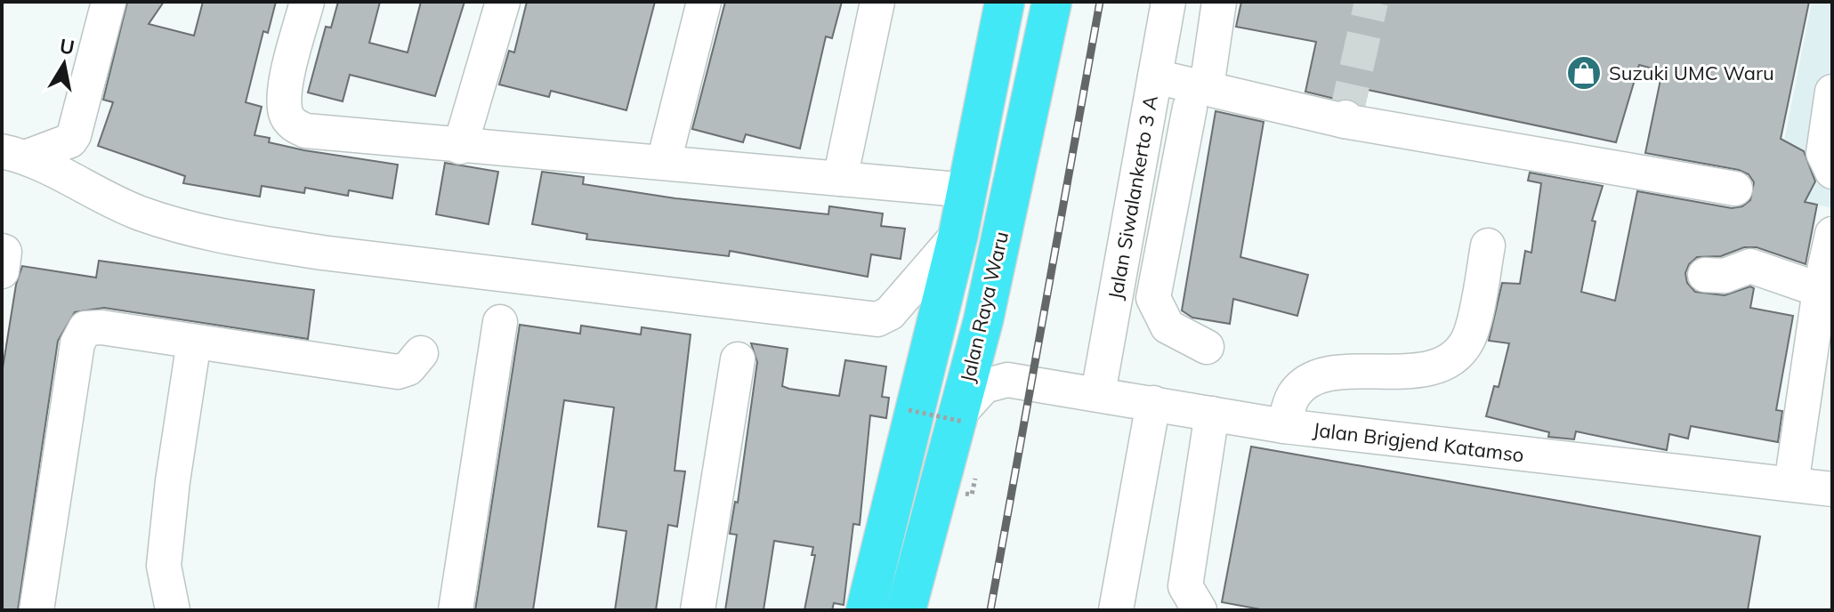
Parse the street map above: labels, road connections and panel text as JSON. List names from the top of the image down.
{
  "streets": {
    "highway": ["Jalan Raya Waru"],
    "street": ["Jalan Siwalankerto 3 A", "Jalan Brigjend Katamso"]
  },
  "crossings": [
    ["Jalan Siwalankerto 3 A", "Jalan Brigjend Katamso"]
  ],
  "places": {
    "shop": ["Suzuki UMC Waru"]
  },
  "north": "top"
}
